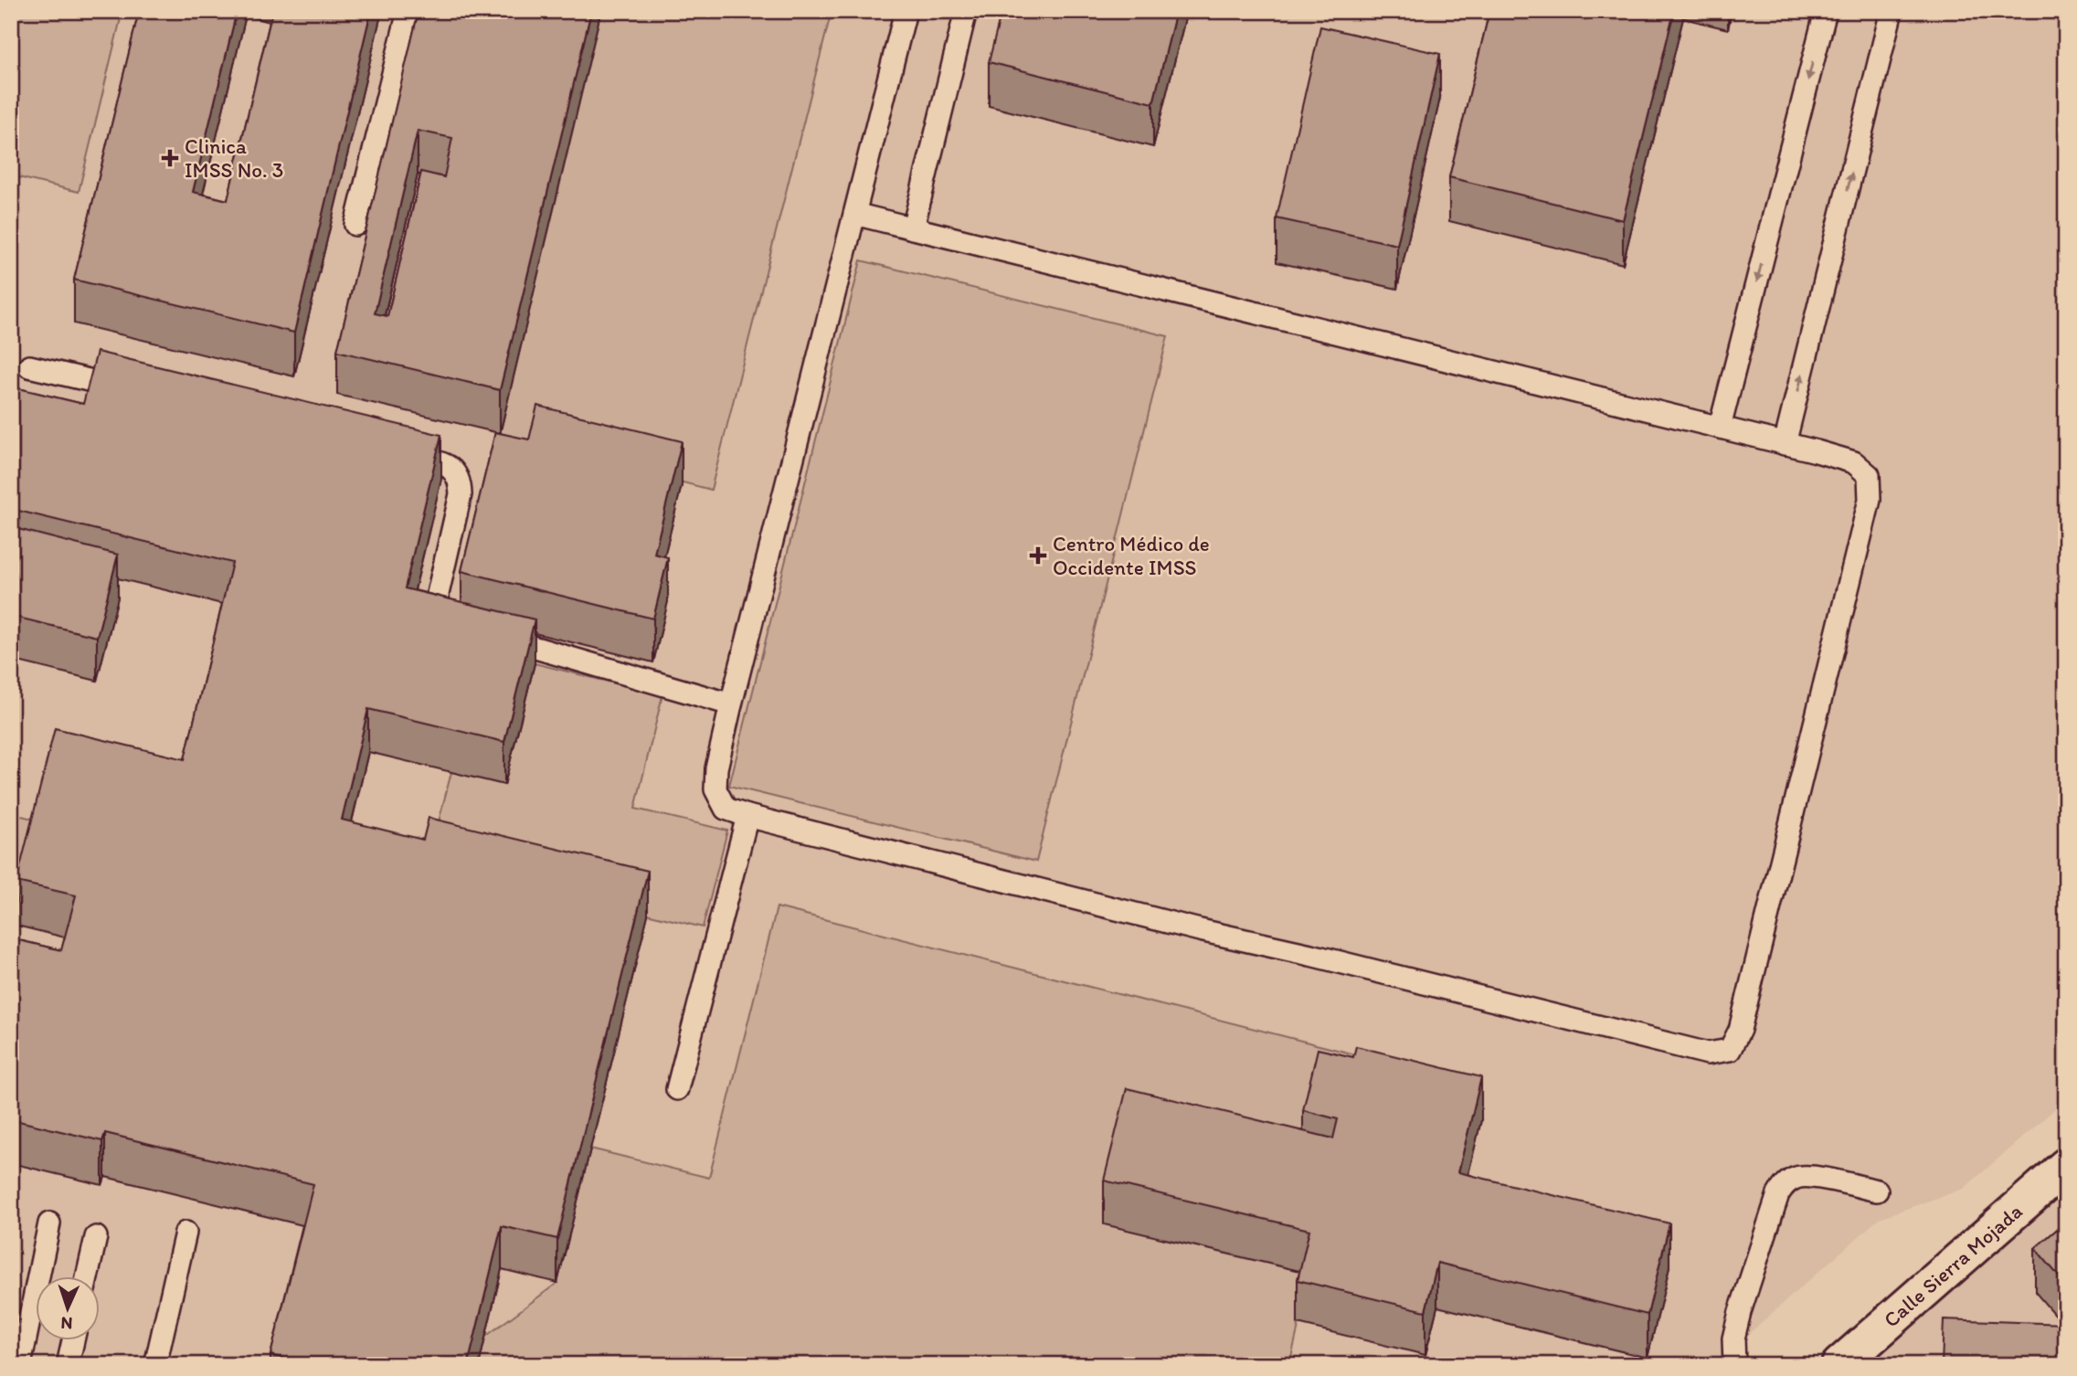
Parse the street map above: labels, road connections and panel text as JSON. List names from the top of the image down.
{
  "streets": {
    "street": ["Calle Sierra Mojada"]
  },
  "places": {
    "health": ["Clinica IMSS No. 3", "Centro Médico de Occidente IMSS"]
  },
  "north": "bottom"
}
